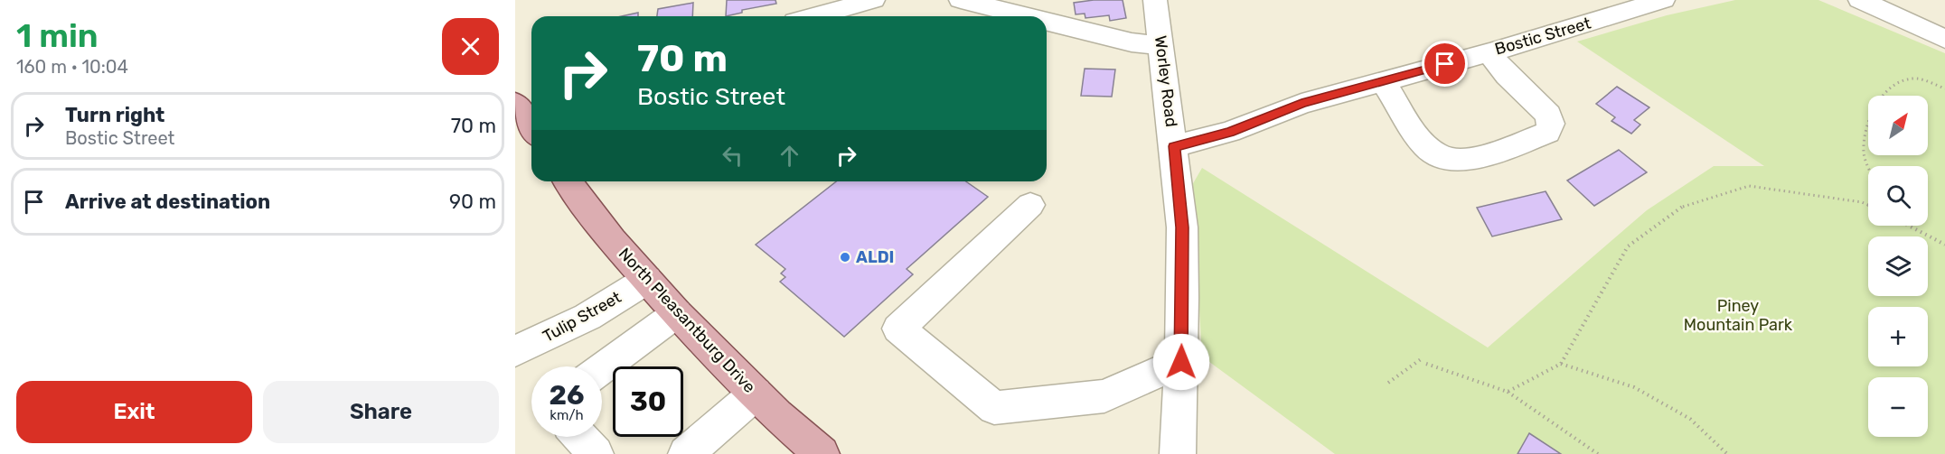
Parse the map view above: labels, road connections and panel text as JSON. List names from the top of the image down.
{
  "streets": {
    "main road": ["North Pleasantburg Drive"],
    "street": ["Bostic Street", "Worley Road", "Tulip Street"]
  },
  "crossings": [
    ["Bostic Street", "Worley Road"],
    ["Tulip Street", "North Pleasantburg Drive"]
  ],
  "parks": ["Piney Mountain Park"],
  "places": ["ALDI"],
  "north": "top right",
  "page": {
    "heading": ["1 min", "160 m · 10:04"],
    "turn": ["70 m", "Bostic Street"],
    "list": [
      {
        "name": "Turn right",
        "note": "Bostic Street",
        "value": "70 m"
      },
      {
        "name": "Arrive at destination",
        "value": "90 m"
      }
    ],
    "map_buttons": ["+", "−"],
    "speed": "26 km/h",
    "limit": "30",
    "buttons": ["Exit", "Share"]
  }
}
